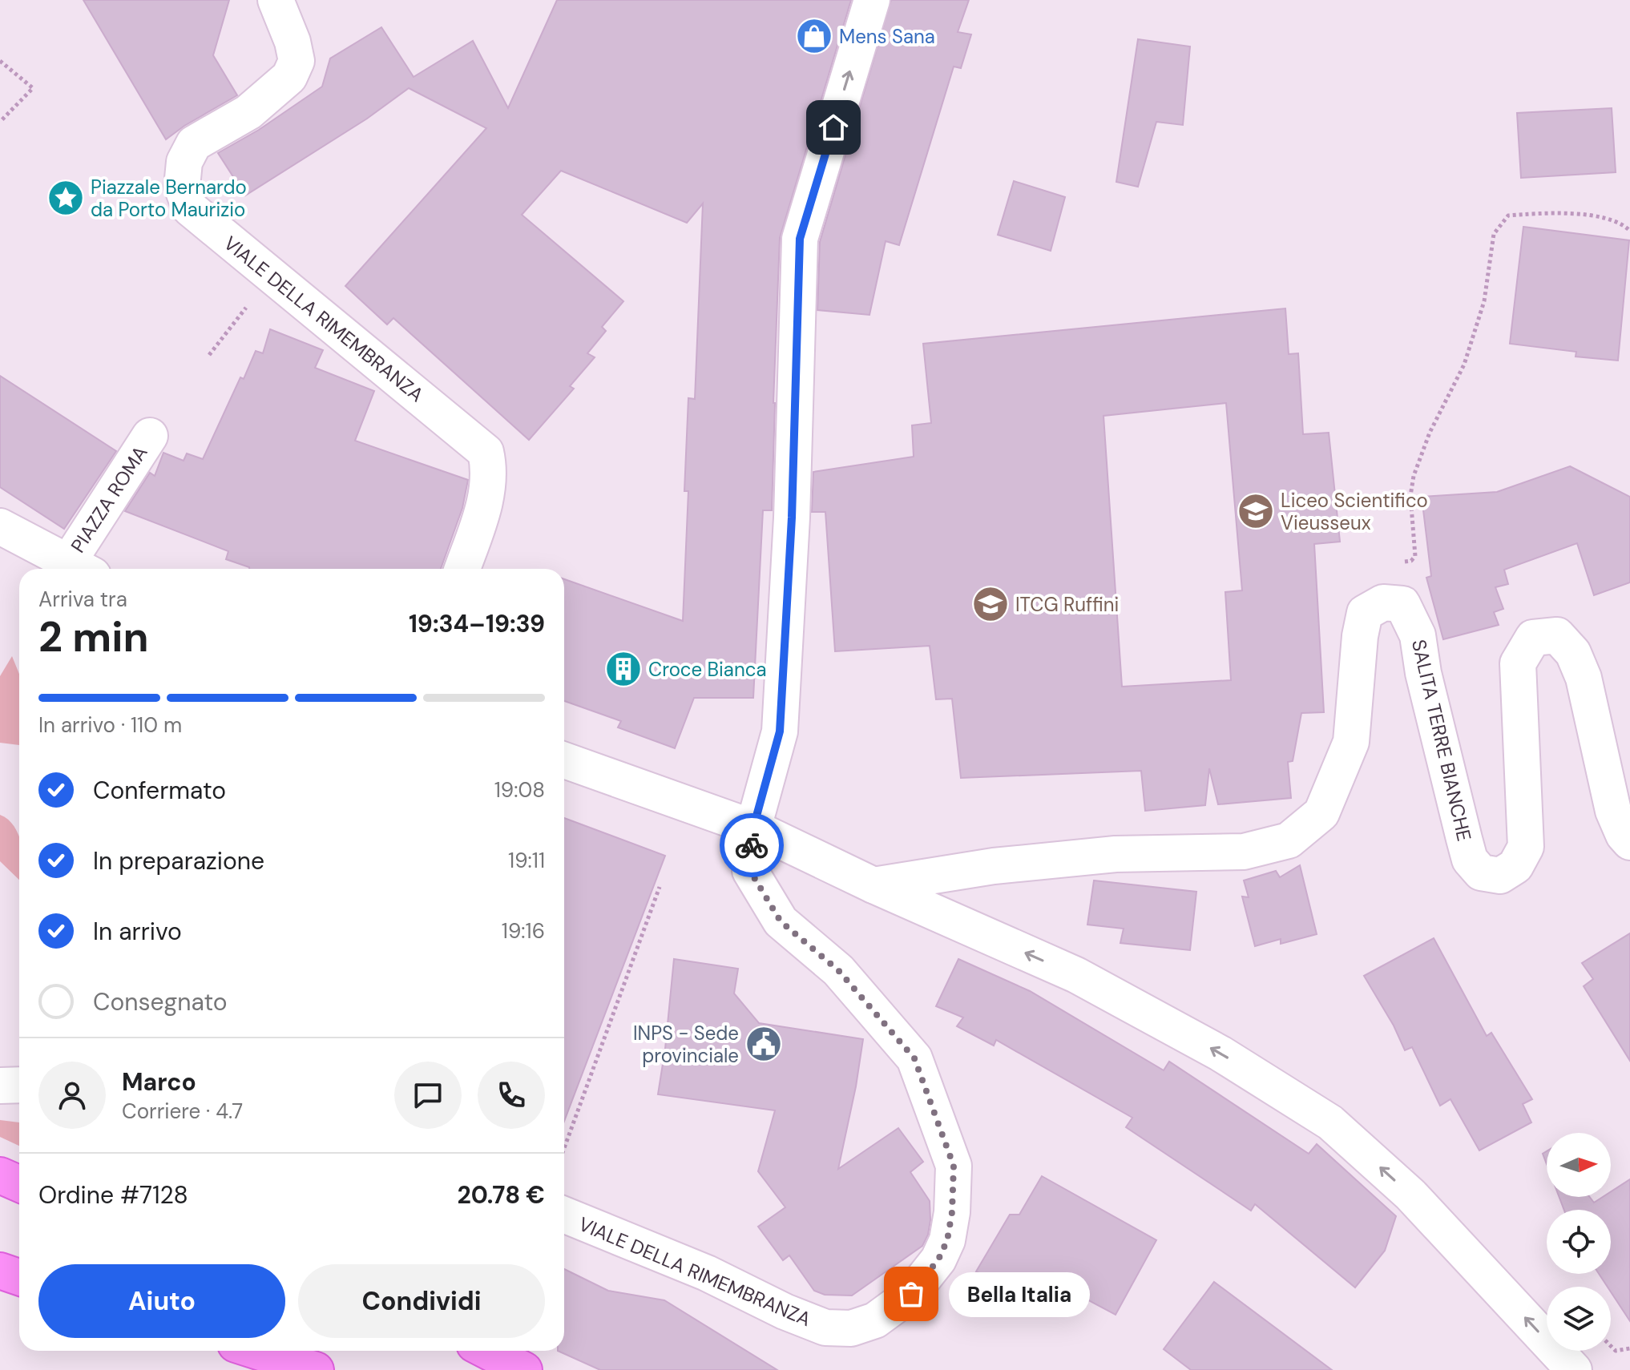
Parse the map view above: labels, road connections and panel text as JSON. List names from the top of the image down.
{
  "streets": {
    "street": ["VIALE DELLA RIMEMBRANZA", "PIAZZA ROMA", "SALITA TERRE BIANCHE"]
  },
  "places": {
    "shop": ["Mens Sana"],
    "place": ["Piazzale Bernardo da Porto Maurizio"],
    "school or university": ["Liceo Scientifico Vieusseux", "ITCG Ruffini"],
    "building": ["Croce Bianca"],
    "public building": ["INPS - Sede provinciale"],
    "other": ["Bella Italia"]
  },
  "north": "right",
  "page": {
    "heading": ["2 min", "Arriva tra", "19:34–19:39"],
    "panel": [
      "Marco",
      "Corriere · 4.7",
      "Ordine #7128",
      "20.78 €"
    ],
    "bar": "In arrivo · 110 m",
    "list": [
      ["Confermato", "19:08"],
      ["In preparazione", "19:11"],
      ["In arrivo", "19:16"],
      "Consegnato"
    ],
    "buttons": ["Aiuto", "Condividi"],
    "bubble": "Bella Italia"
  }
}
